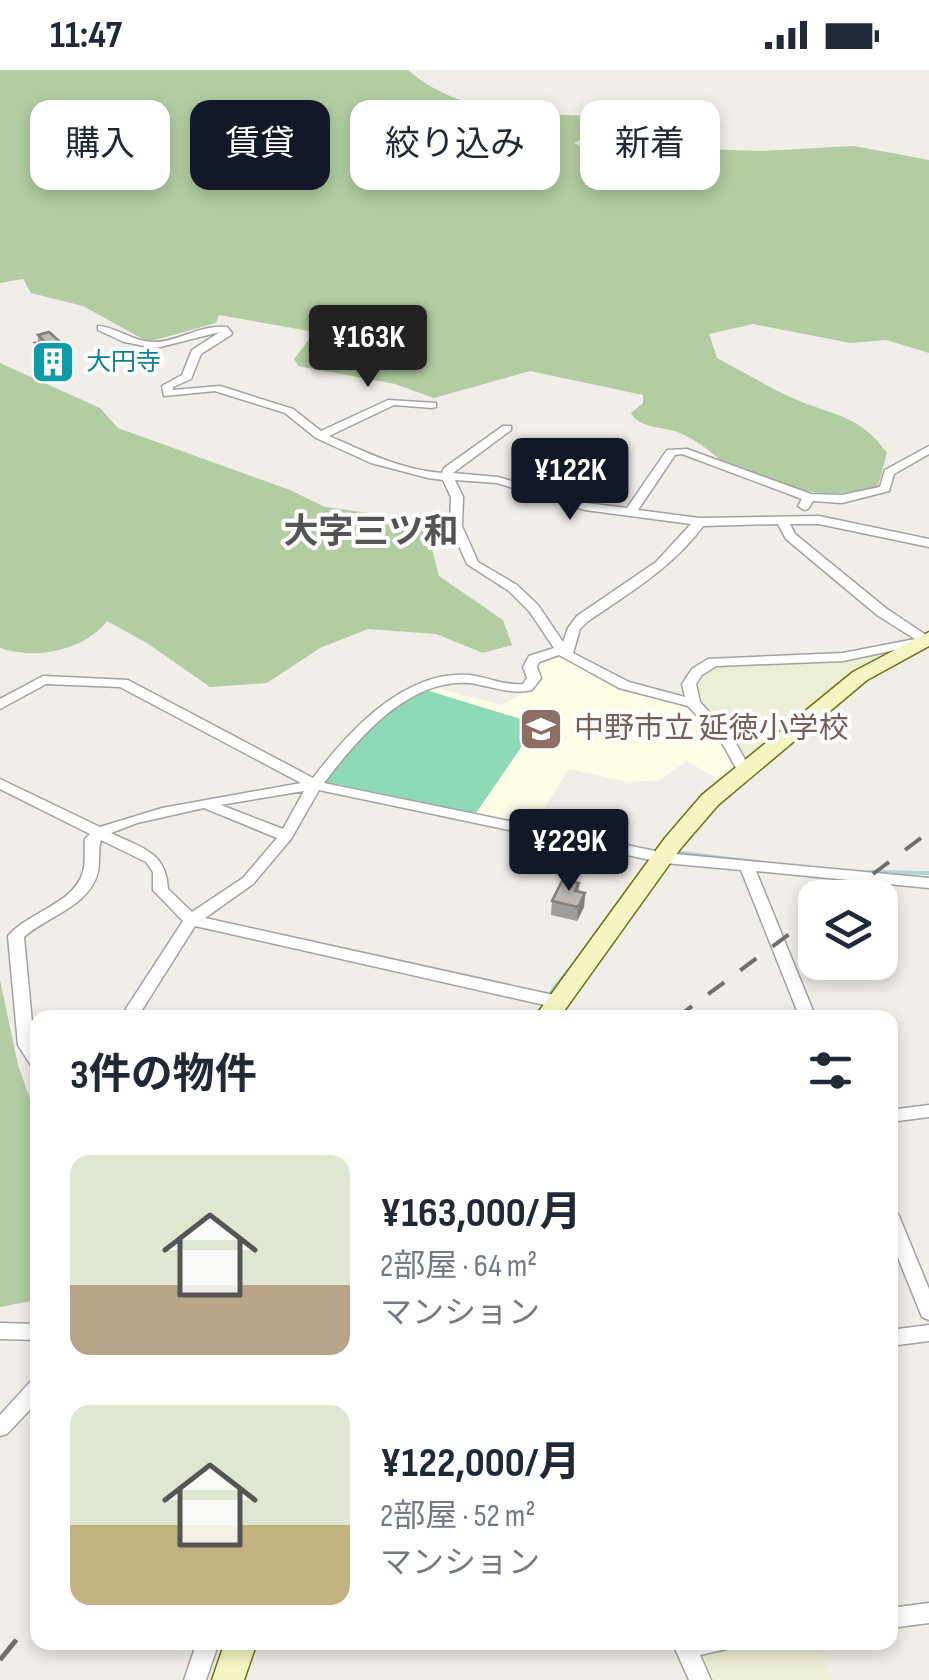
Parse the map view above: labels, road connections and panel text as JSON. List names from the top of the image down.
{
  "districts": ["大字三ツ和"],
  "places": {
    "building": ["大円寺"],
    "school or university": ["中野市立 延徳小学校"]
  },
  "page": {
    "status": "11:47",
    "chip": [
      "購入",
      "賃貸",
      "絞り込み",
      "新着"
    ],
    "price": ["¥163K", "¥122K", "¥229K"],
    "heading": "3件の物件",
    "list": [
      {
        "name": "¥163,000/月",
        "note": "2部屋 · 64 m² · マンション"
      },
      {
        "name": "¥122,000/月",
        "note": "2部屋 · 52 m² · マンション"
      }
    ]
  }
}
